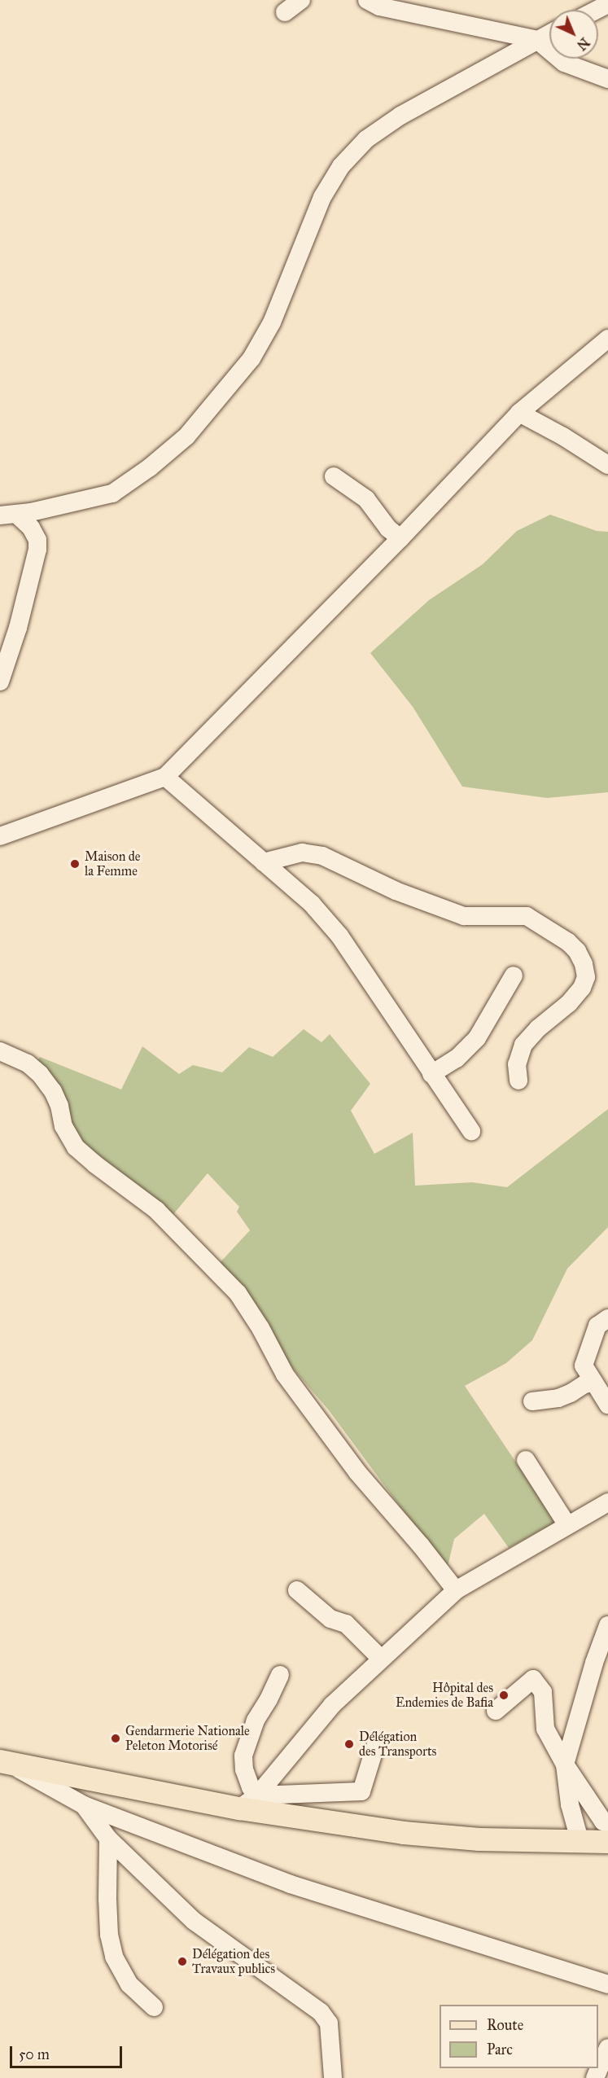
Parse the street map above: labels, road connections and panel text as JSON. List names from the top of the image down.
{
  "places": [
    "Maison de la Femme",
    "Hôpital des Endemies de Bafia",
    "Gendarmerie Nationale Peleton Motorisé",
    "Délégation des Transports",
    "Délégation des Travaux publics"
  ],
  "legend": ["Route", "Parc"],
  "scale_bar": "50 m",
  "north": "bottom right"
}
